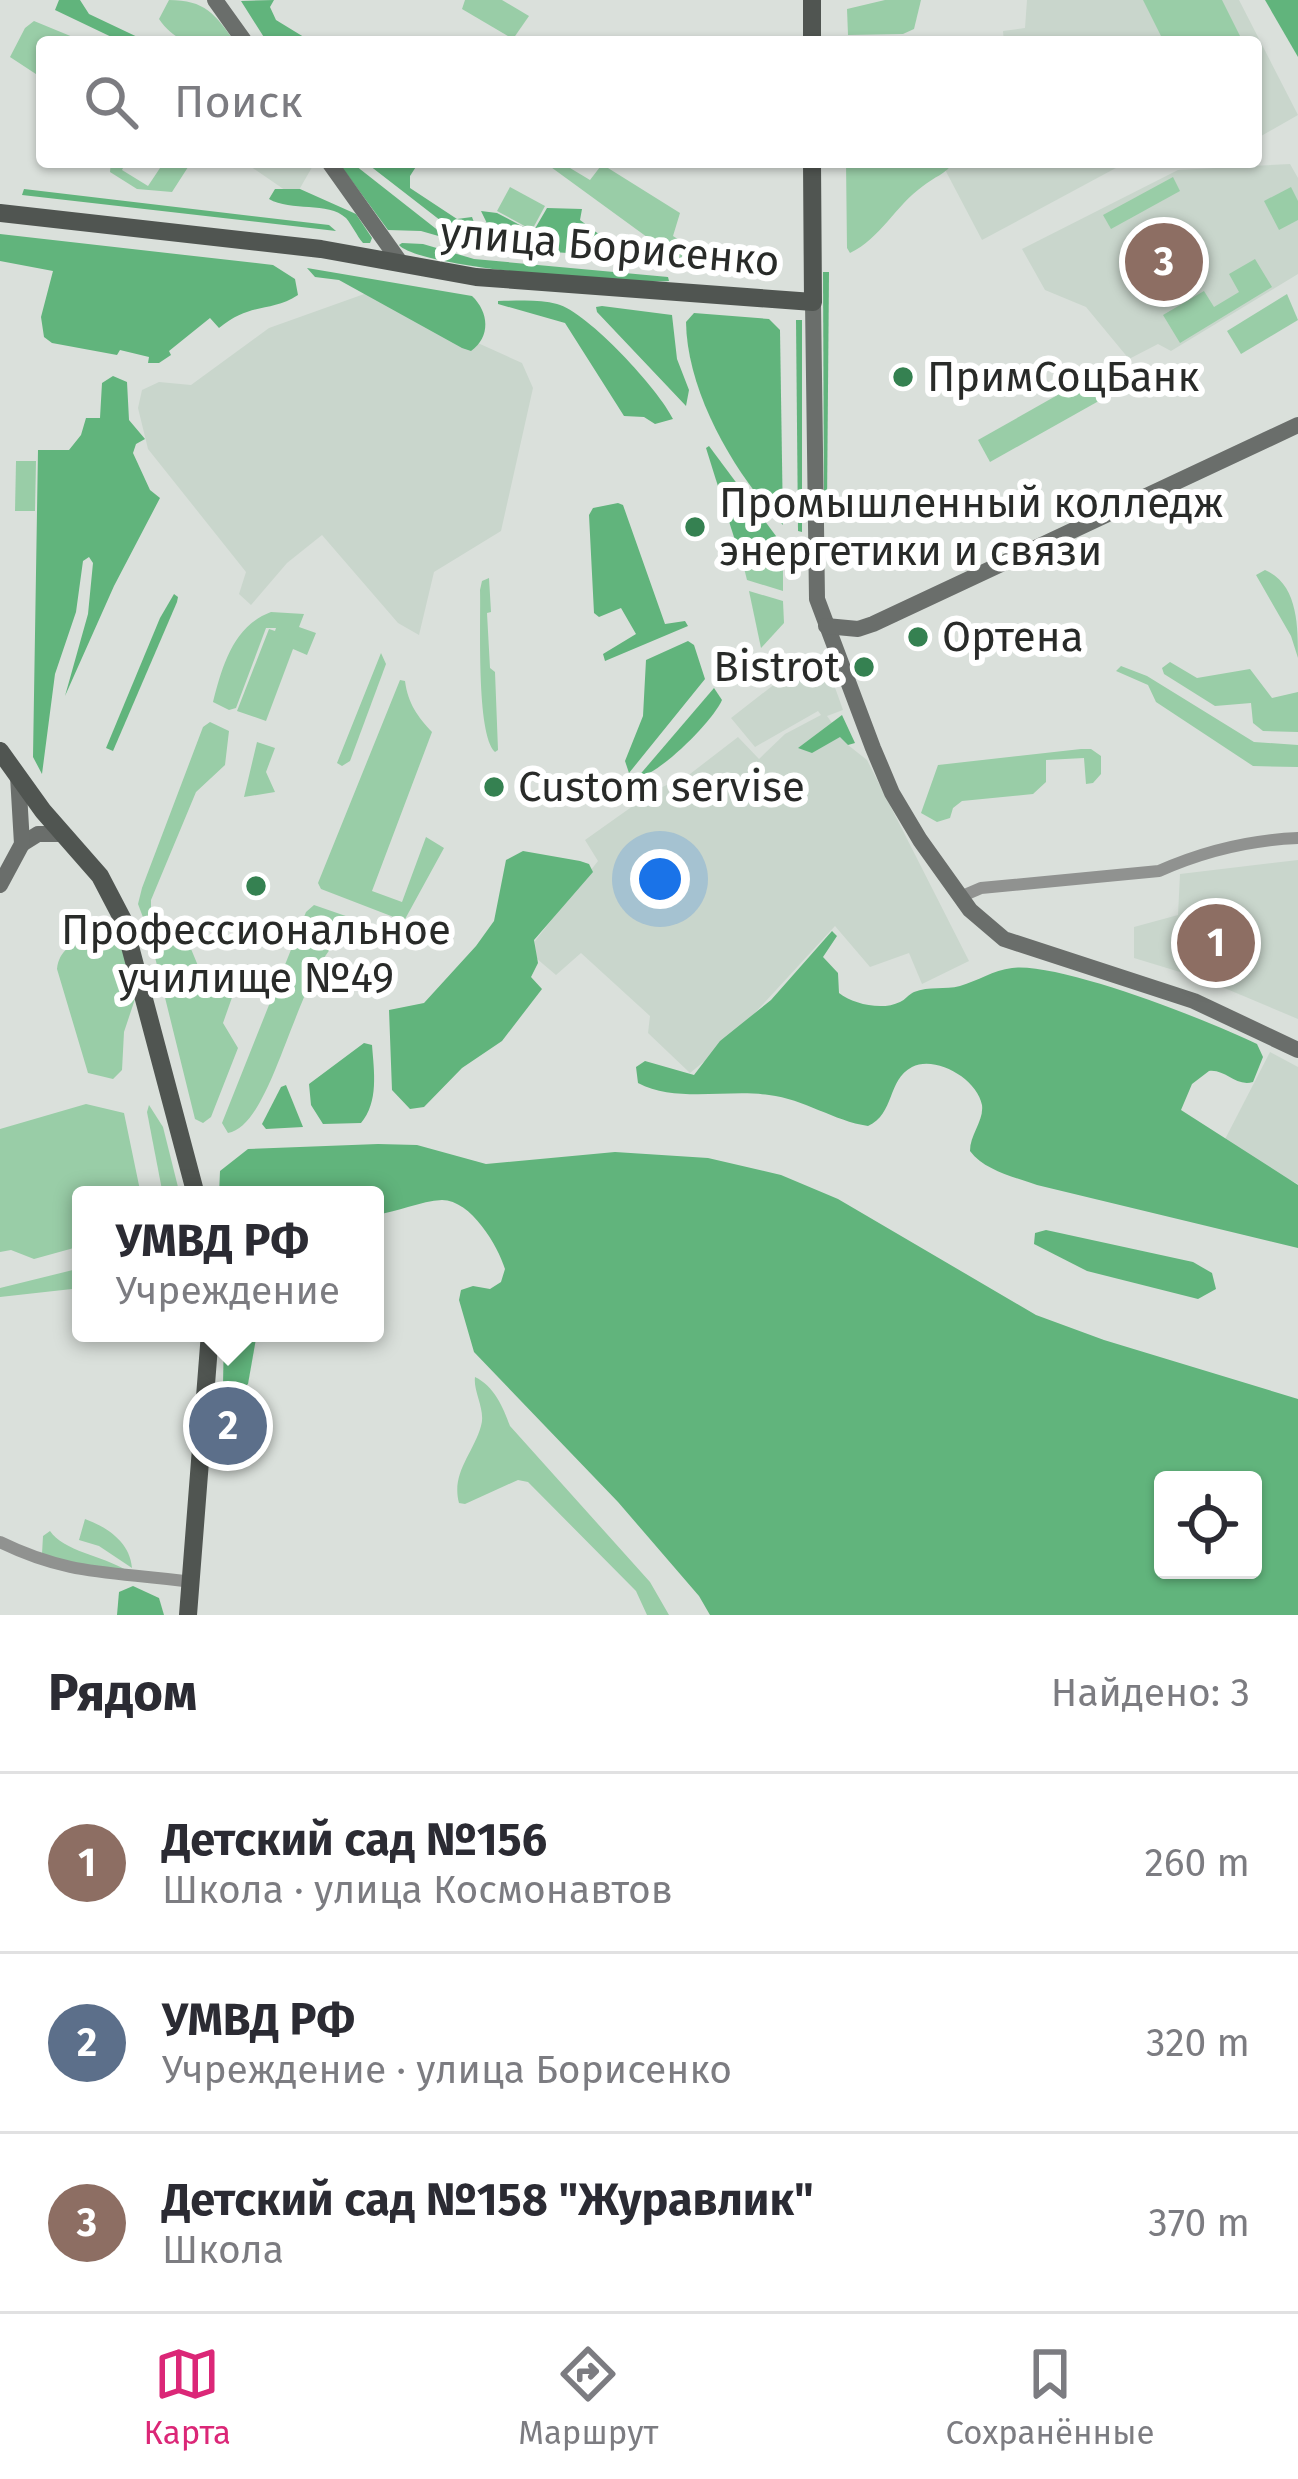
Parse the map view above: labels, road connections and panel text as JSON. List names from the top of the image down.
{
  "streets": {
    "main road": ["улица Борисенко"]
  },
  "places": [
    "ПримСоцБанк",
    "Промышленный колледж энергетики и связи",
    "Ортена",
    "Bistrot",
    "Custom servise",
    "Профессиональное училище №49"
  ],
  "page": {
    "search": "Поиск",
    "pins": ["3", "1", "2"],
    "popup": ["УМВД РФ", "Учреждение"],
    "heading": ["Рядом", "Найдено: 3"],
    "list": [
      {
        "mark": "1",
        "name": "Детский сад №156",
        "note": "Школа · улица Космонавтов",
        "value": "260 m"
      },
      {
        "mark": "2",
        "name": "УМВД РФ",
        "note": "Учреждение · улица Борисенко",
        "value": "320 m"
      },
      {
        "mark": "3",
        "name": "Детский сад №158 \"Журавлик\"",
        "note": "Школа",
        "value": "370 m"
      }
    ],
    "nav": ["Карта", "Маршрут", "Сохранённые"]
  }
}
